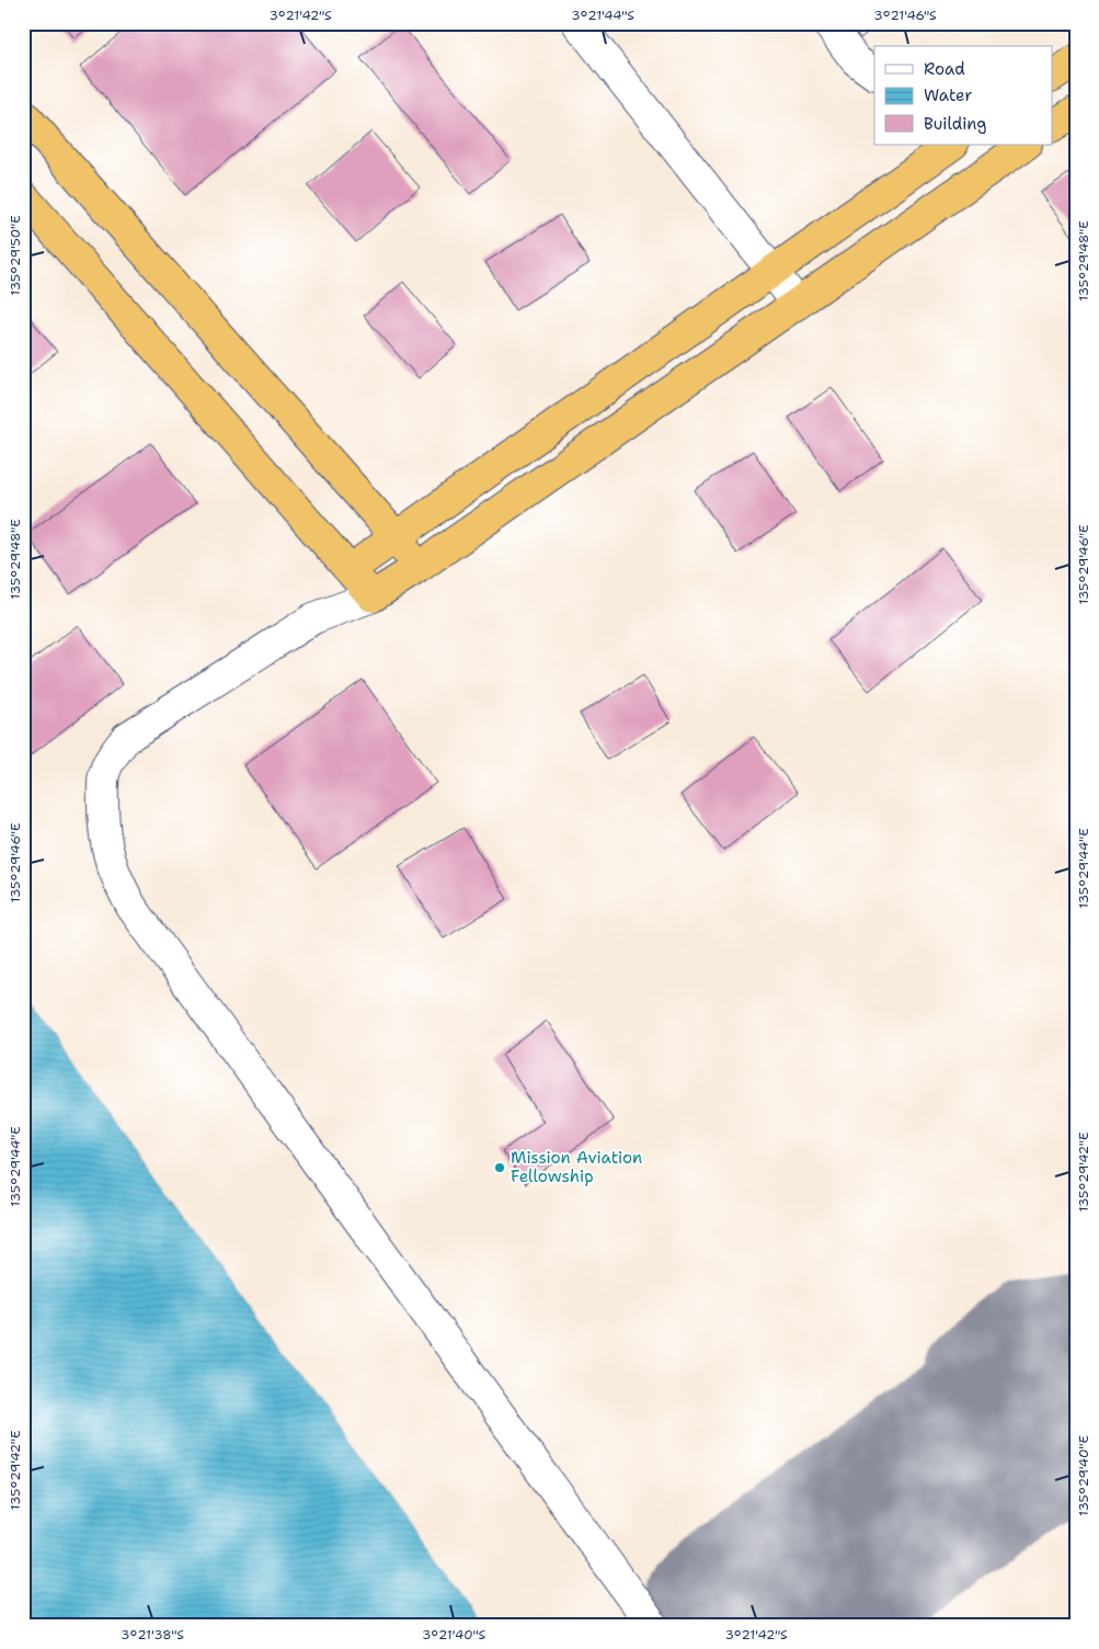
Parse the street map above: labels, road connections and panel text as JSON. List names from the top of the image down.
{
  "places": ["Mission Aviation Fellowship"],
  "legend": ["Road", "Water", "Building"],
  "coordinates": [
    "3°21'42\"S",
    "3°21'44\"S",
    "3°21'46\"S",
    "135°29'50\"E",
    "135°29'48\"E",
    "135°29'46\"E",
    "135°29'44\"E",
    "135°29'42\"E",
    "135°29'40\"E",
    "3°21'38\"S",
    "3°21'40\"S"
  ]
}
